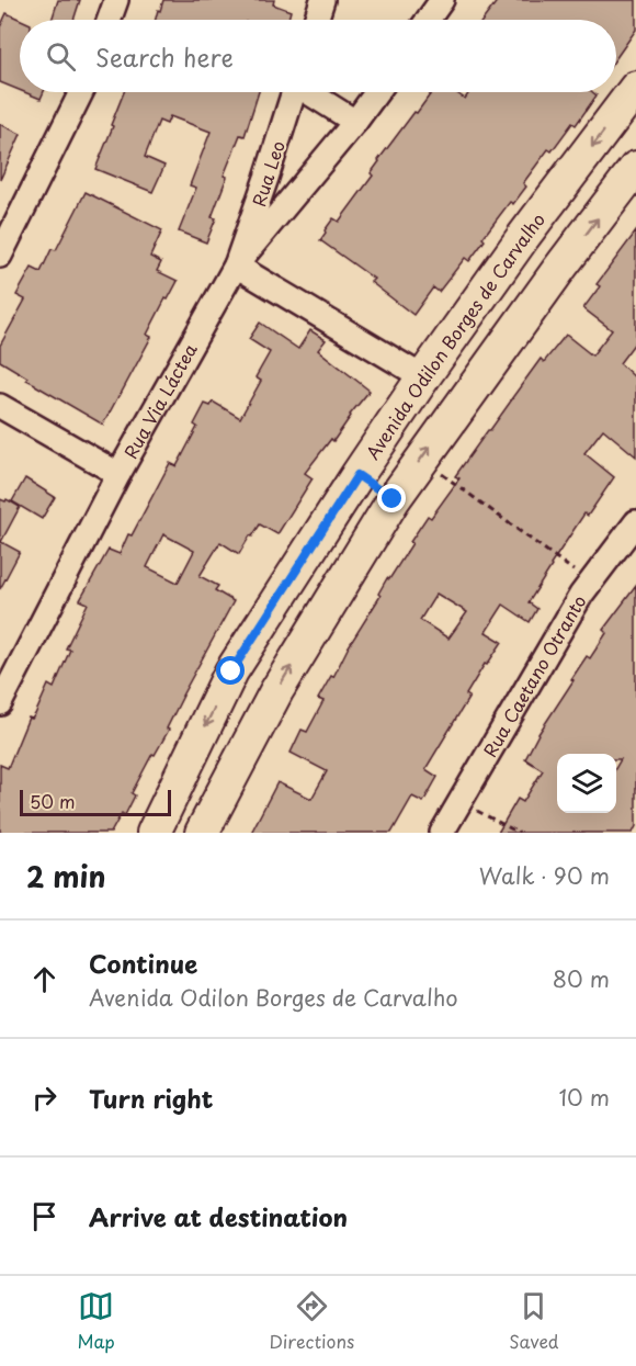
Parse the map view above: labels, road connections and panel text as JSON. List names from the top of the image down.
{
  "streets": {
    "street": [
      "Rua Leo",
      "Avenida Odilon Borges de Carvalho",
      "Rua Via Láctea",
      "Rua Caetano Otranto"
    ]
  },
  "crossings": [
    ["Rua Leo", "Rua Via Láctea"]
  ],
  "scale_bar": "50 m",
  "page": {
    "search": "Search here",
    "scale": "50 m",
    "heading": ["2 min", "Walk · 90 m"],
    "list": [
      ["Continue", "Avenida Odilon Borges de Carvalho", "80 m"],
      ["Turn right", "10 m"],
      "Arrive at destination"
    ],
    "nav": ["Map", "Directions", "Saved"]
  }
}
